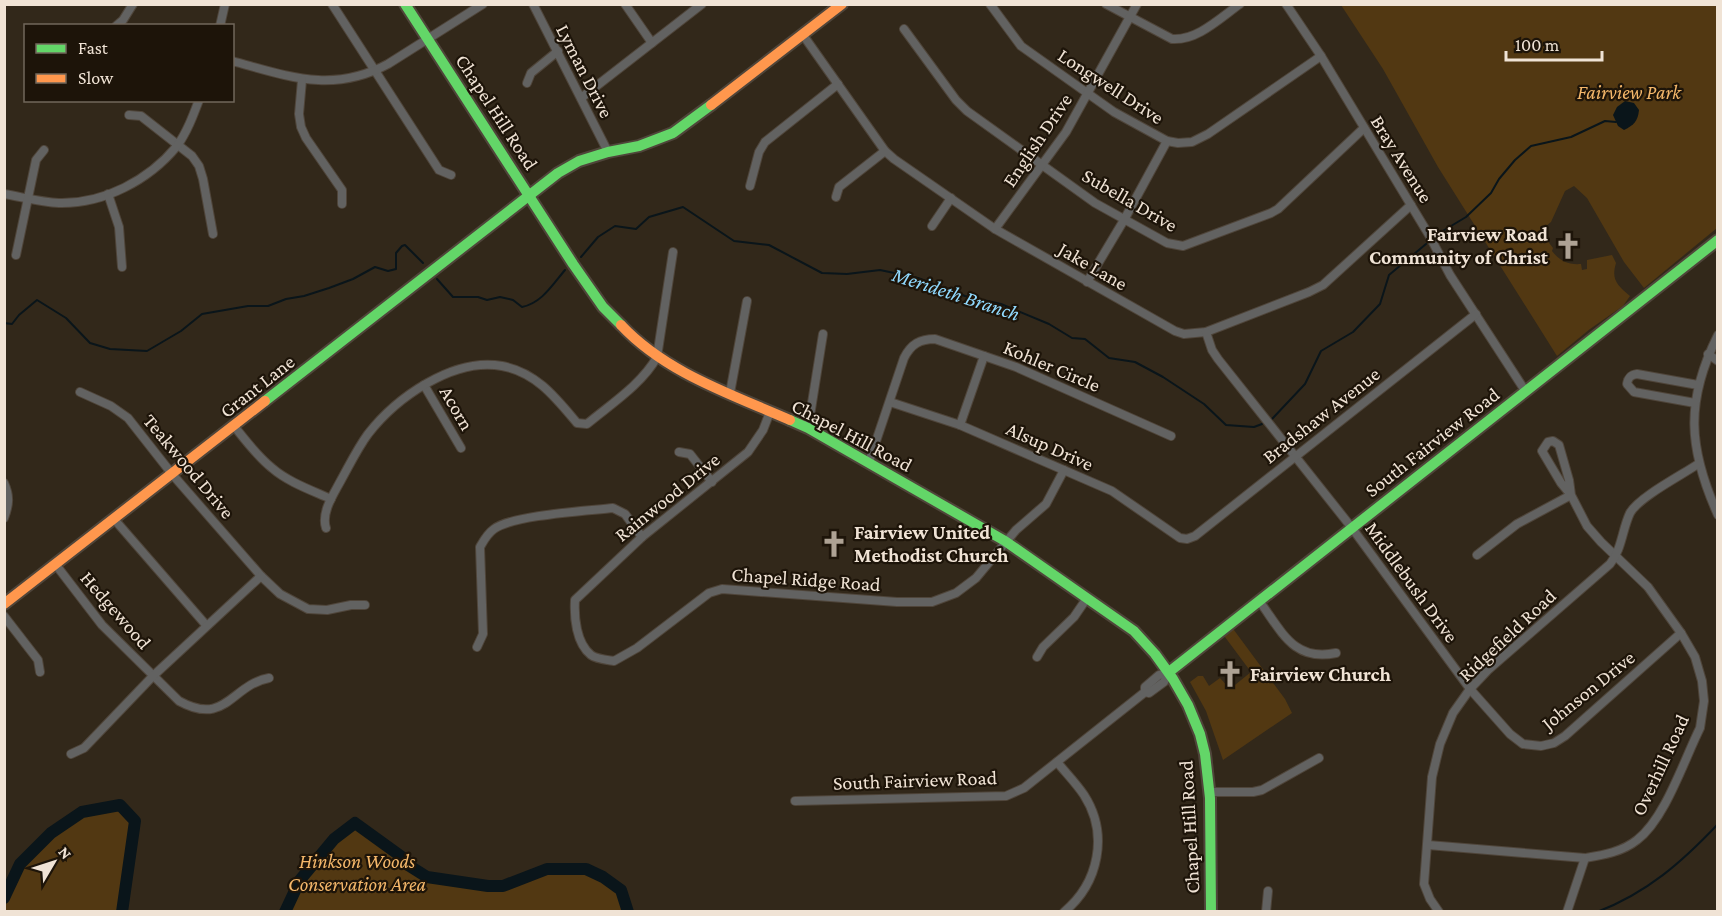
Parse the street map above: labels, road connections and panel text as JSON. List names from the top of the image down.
{
  "streets": {
    "street": [
      "Lyman Drive",
      "Longwell Drive",
      "Chapel Hill Road",
      "English Drive",
      "Bray Avenue",
      "Subella Drive",
      "Jake Lane",
      "Kohler Circle",
      "Grant Lane",
      "Acorn",
      "Bradshaw Avenue",
      "South Fairview Road",
      "Alsup Drive",
      "Teakwood Drive",
      "Rainwood Drive",
      "Chapel Ridge Road",
      "Middlebush Drive",
      "Hedgewood",
      "Ridgefield Road",
      "Johnson Drive",
      "Overhill Road"
    ]
  },
  "crossings": [
    ["Lyman Drive", "Grant Lane"],
    ["Longwell Drive", "English Drive"],
    ["Longwell Drive", "Bray Avenue"],
    ["Chapel Hill Road", "Grant Lane"],
    ["Chapel Hill Road", "South Fairview Road"],
    ["Chapel Hill Road", "Rainwood Drive"],
    ["Chapel Hill Road", "Chapel Ridge Road"],
    ["English Drive", "Subella Drive"],
    ["English Drive", "Jake Lane"],
    ["Bray Avenue", "Subella Drive"],
    ["Bray Avenue", "Jake Lane"],
    ["Bray Avenue", "Bradshaw Avenue"],
    ["Bray Avenue", "South Fairview Road"],
    ["Jake Lane", "Grant Lane"],
    ["Jake Lane", "Middlebush Drive"],
    ["Kohler Circle", "Alsup Drive"],
    ["Grant Lane", "Teakwood Drive"],
    ["Grant Lane", "Hedgewood"],
    ["Bradshaw Avenue", "Alsup Drive"],
    ["Bradshaw Avenue", "Middlebush Drive"],
    ["South Fairview Road", "Middlebush Drive"],
    ["Rainwood Drive", "Chapel Ridge Road"],
    ["Middlebush Drive", "Ridgefield Road"],
    ["Middlebush Drive", "Johnson Drive"],
    ["Ridgefield Road", "Overhill Road"],
    ["Johnson Drive", "Overhill Road"]
  ],
  "water": ["Merideth Branch"],
  "parks": ["Fairview Park", "Hinkson Woods Conservation Area"],
  "places": {
    "church": ["Fairview Road Community of Christ", "Fairview United Methodist Church", "Fairview Church"]
  },
  "legend": ["Fast", "Slow"],
  "scale_bar": "100 m",
  "north": "top right"
}
